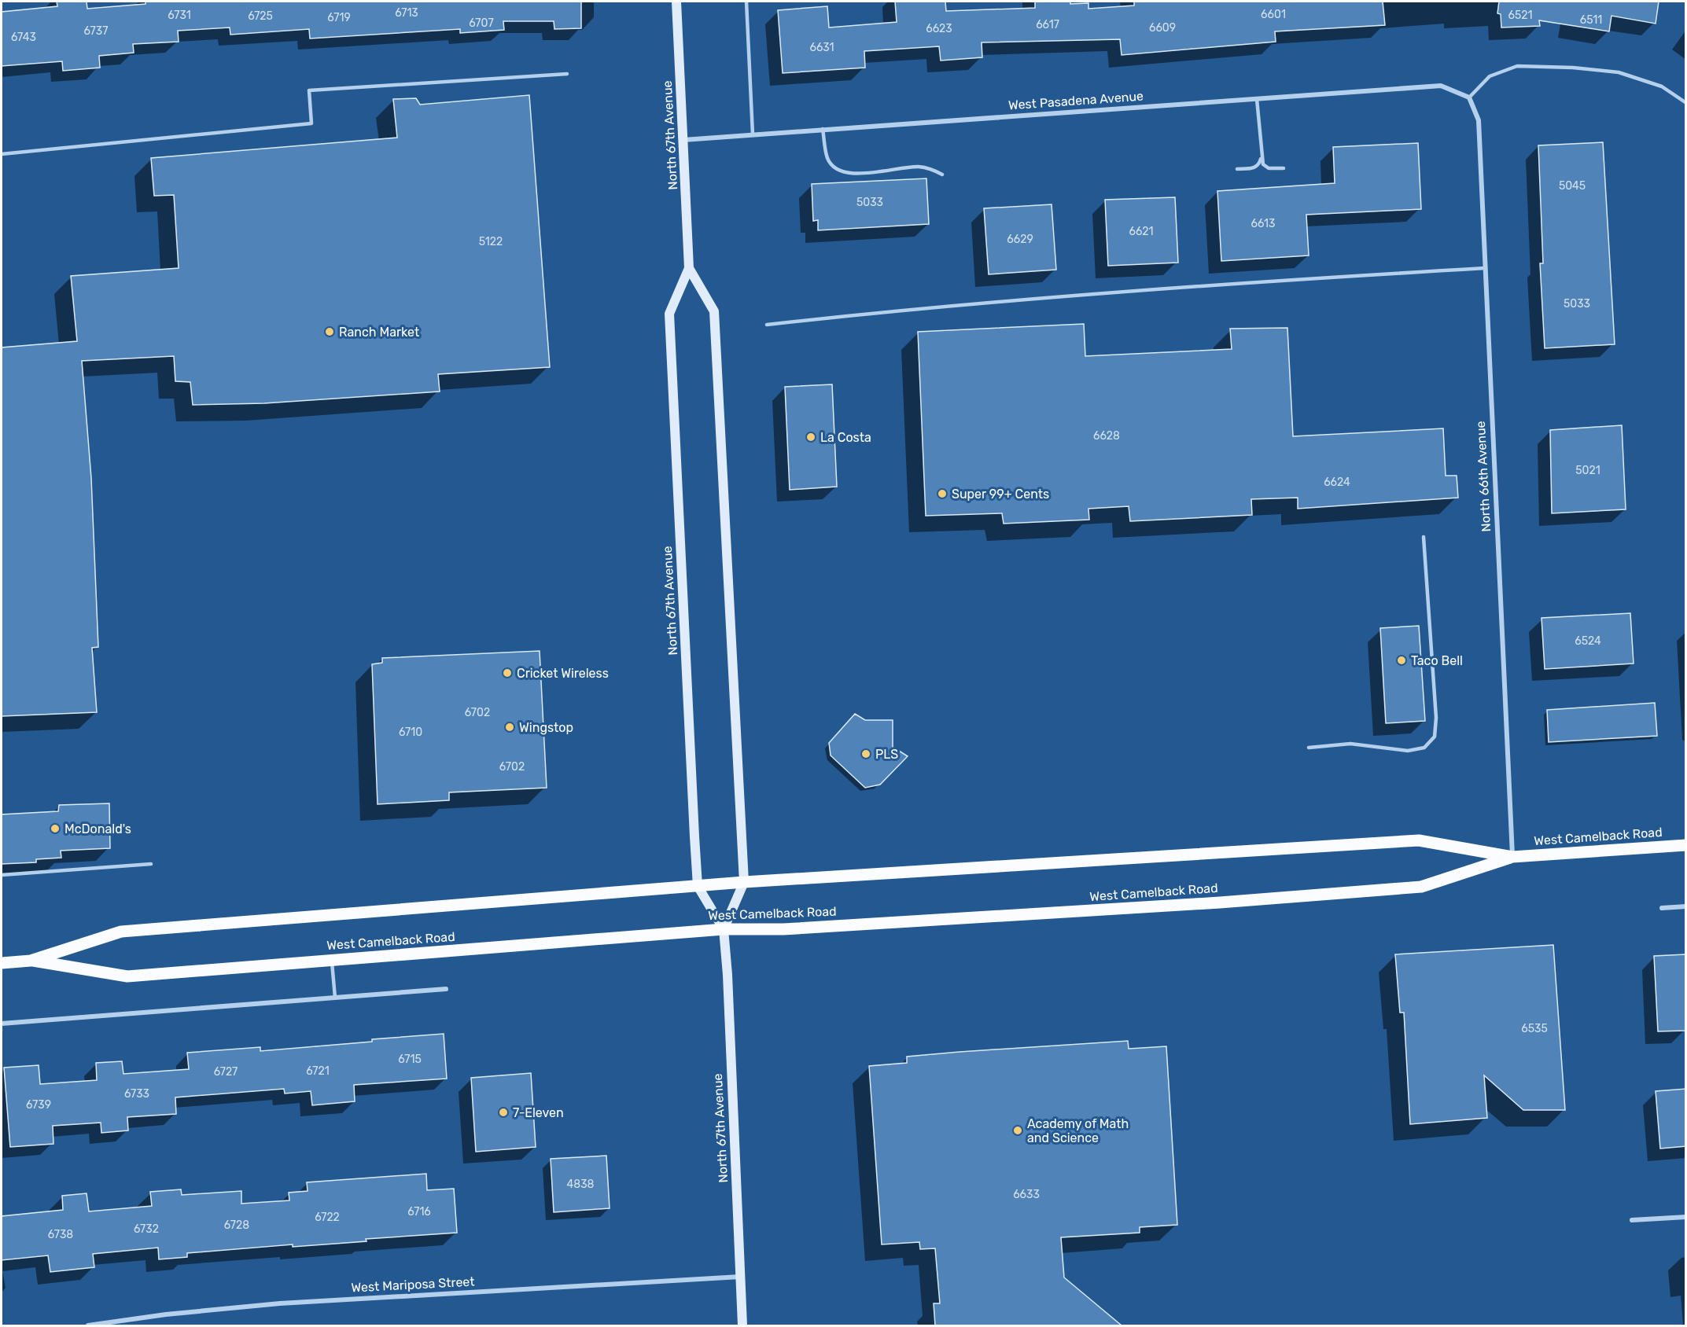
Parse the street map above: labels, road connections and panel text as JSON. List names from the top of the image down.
{
  "streets": {
    "main road": ["North 67th Avenue", "West Camelback Road"],
    "street": ["West Pasadena Avenue", "North 66th Avenue", "West Mariposa Street"]
  },
  "crossings": [
    ["West Pasadena Avenue", "North 67th Avenue"],
    ["West Pasadena Avenue", "North 66th Avenue"],
    ["North 67th Avenue", "West Camelback Road"],
    ["North 67th Avenue", "West Mariposa Street"],
    ["North 66th Avenue", "West Camelback Road"]
  ],
  "places": [
    "Ranch Market",
    "La Costa",
    "Super 99+ Cents",
    "Taco Bell",
    "Cricket Wireless",
    "Wingstop",
    "PLS",
    "McDonald's",
    "7-Eleven",
    "Academy of Math and Science"
  ],
  "house_numbers": [
    "6713",
    "6601",
    "6731",
    "6521",
    "6725",
    "6719",
    "6511",
    "6707",
    "6617",
    "6609",
    "6623",
    "6737",
    "6743",
    "6631",
    "5045",
    "5033",
    "6613",
    "6621",
    "6629",
    "5122",
    "5033",
    "6628",
    "5021",
    "6624",
    "6524",
    "6702",
    "6710",
    "6702",
    "6535",
    "6715",
    "6721",
    "6727",
    "6733",
    "6739",
    "4838",
    "6633",
    "6716",
    "6722",
    "6728",
    "6732",
    "6738"
  ]
}
